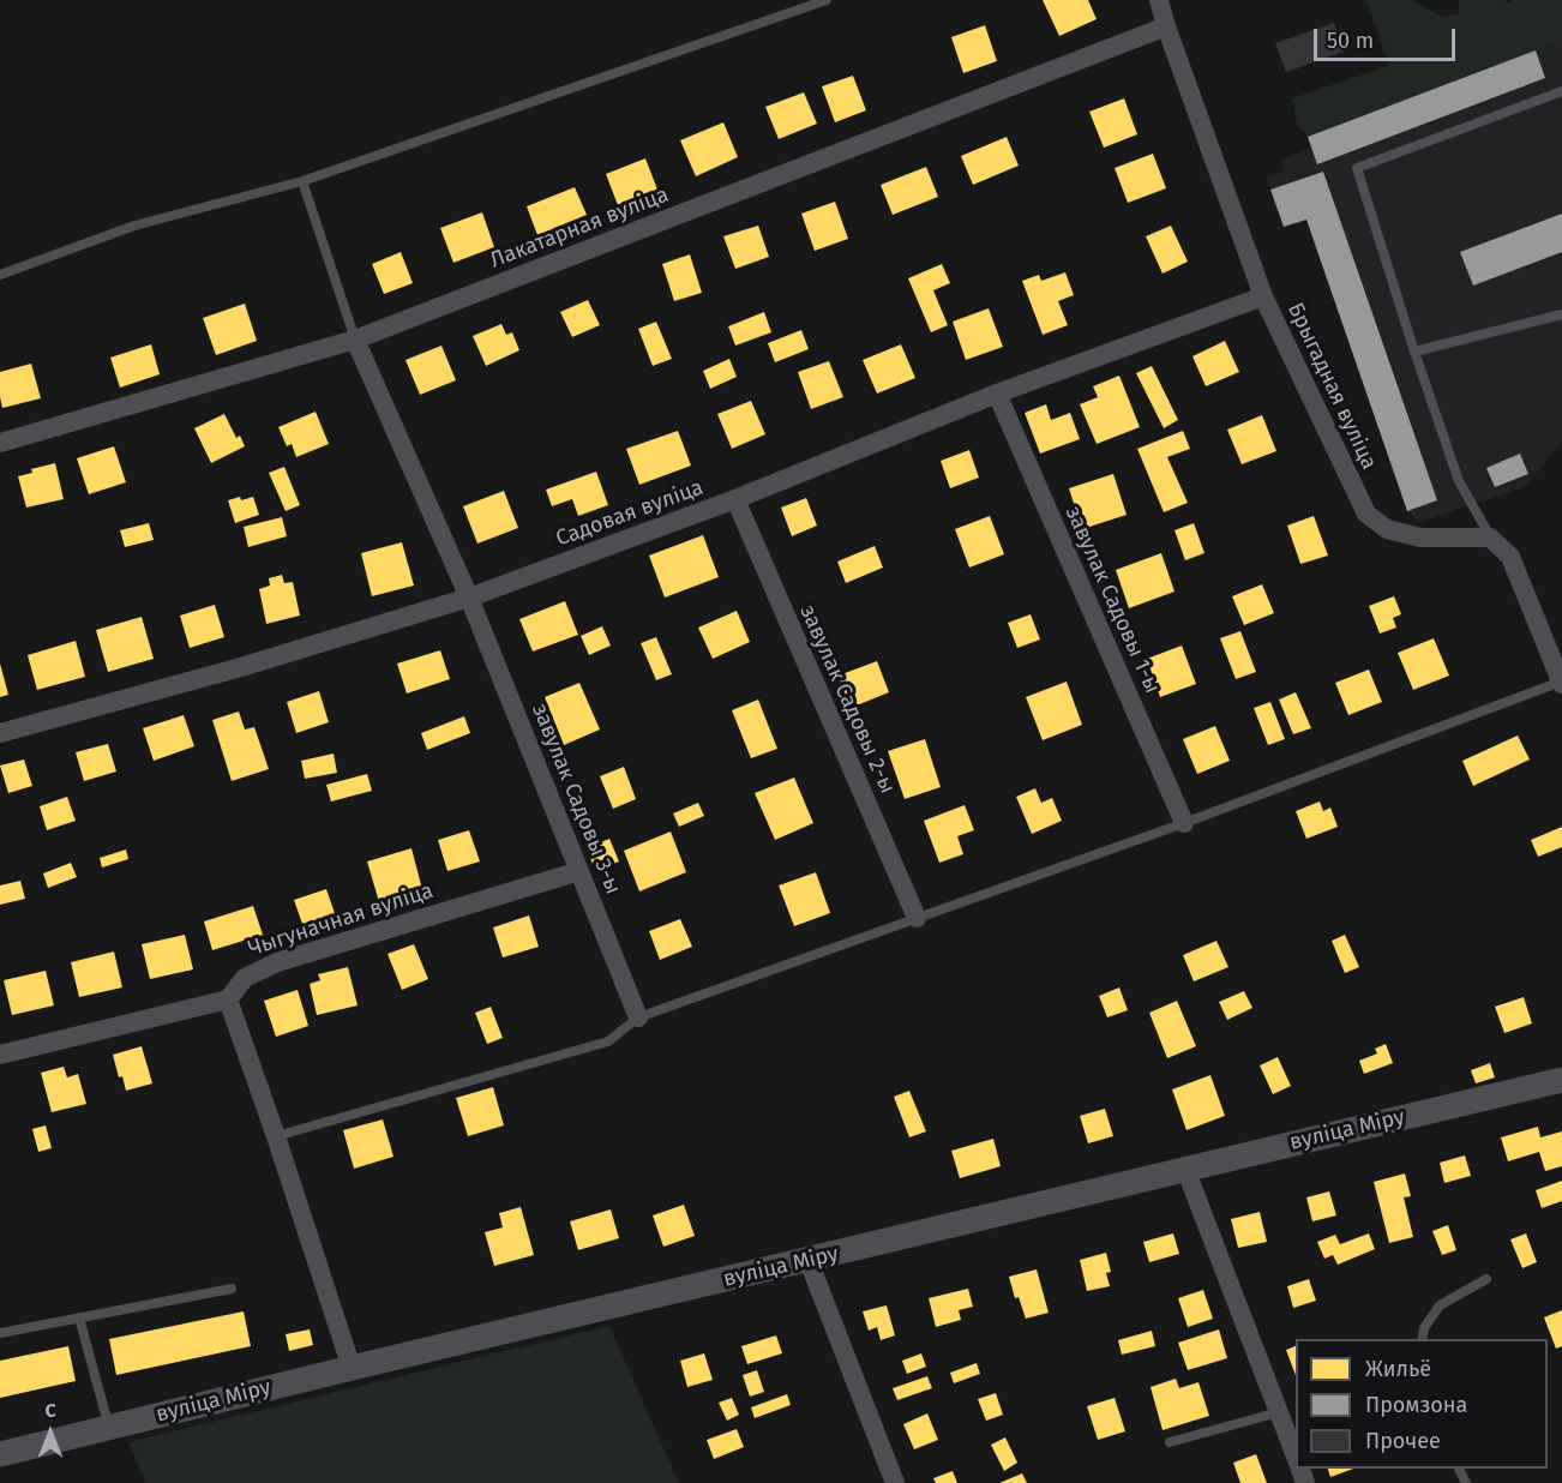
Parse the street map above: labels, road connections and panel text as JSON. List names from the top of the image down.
{
  "streets": {
    "street": [
      "Лакатарная вуліца",
      "Брыгадная вуліца",
      "Садовая вуліца",
      "завулак Садовы 1-ы",
      "завулак Садовы 2-ы",
      "завулак Садовы 3-ы",
      "Чыгуначная вуліца",
      "вуліца Міру"
    ]
  },
  "crossings": [
    ["Лакатарная вуліца", "Брыгадная вуліца"],
    ["Лакатарная вуліца", "завулак Садовы 3-ы"],
    ["Брыгадная вуліца", "Садовая вуліца"],
    ["Садовая вуліца", "завулак Садовы 1-ы"],
    ["Садовая вуліца", "завулак Садовы 2-ы"],
    ["Садовая вуліца", "завулак Садовы 3-ы"],
    ["завулак Садовы 3-ы", "Чыгуначная вуліца"]
  ],
  "legend": ["Жильё", "Промзона", "Прочее"],
  "scale_bar": "50 m",
  "north": "top"
}
